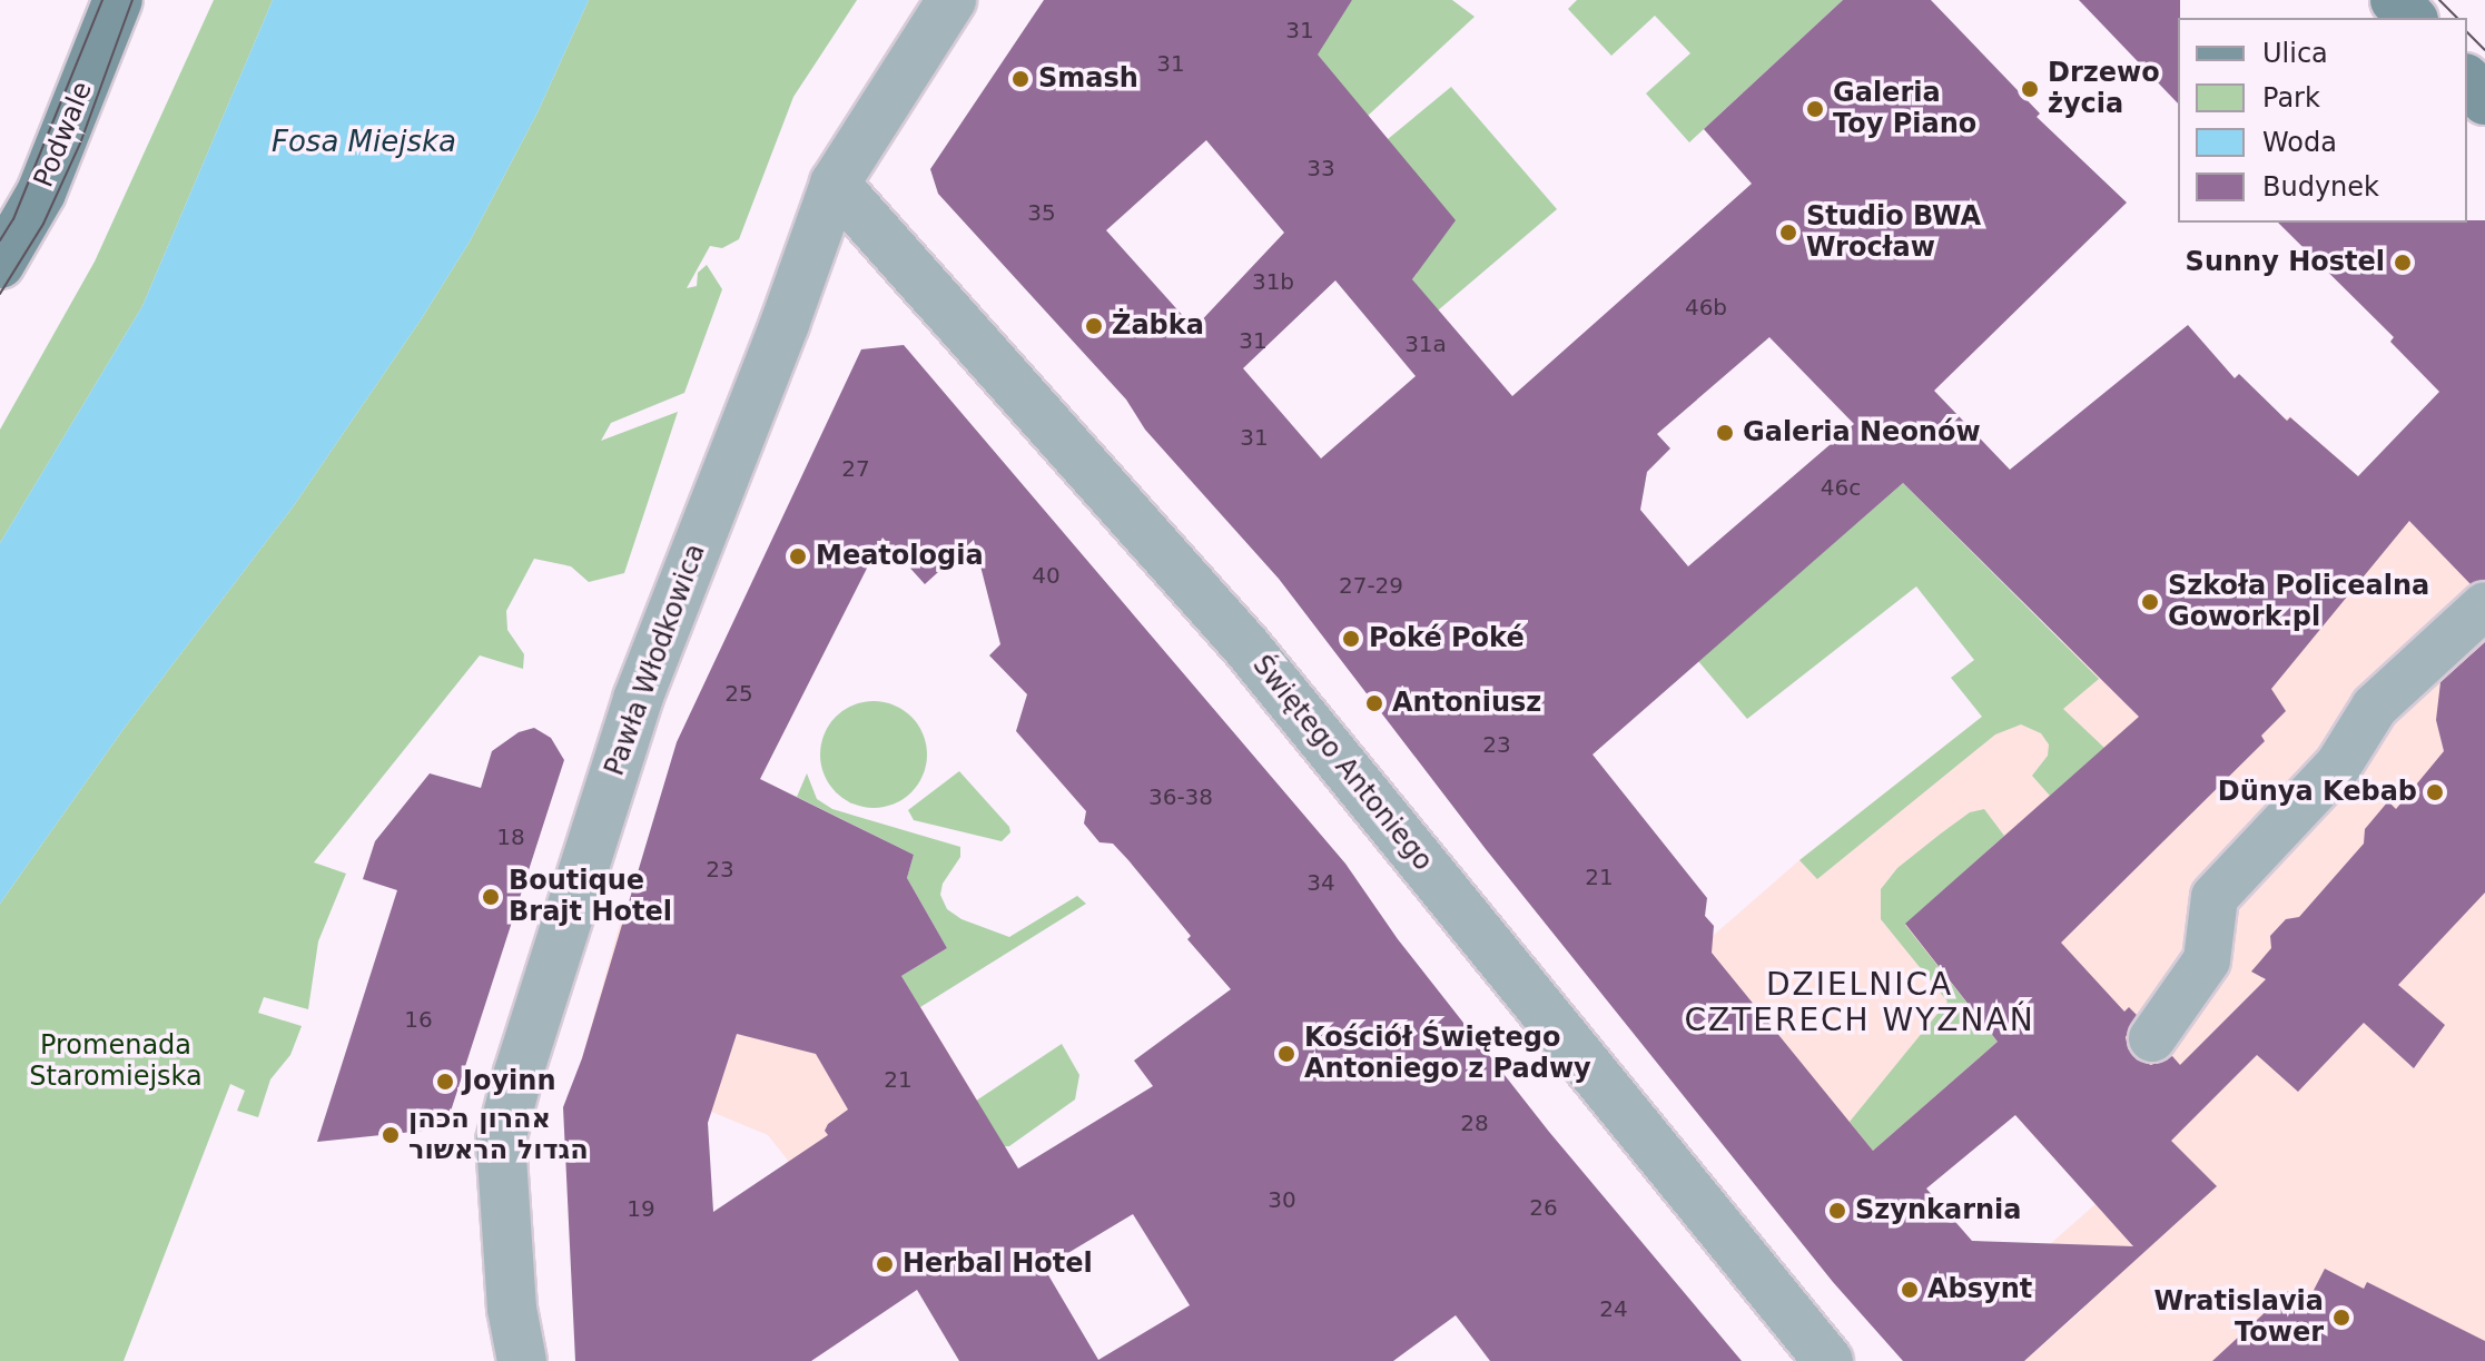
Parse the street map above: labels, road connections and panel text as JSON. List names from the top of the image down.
{
  "streets": {
    "main road": ["Podwale"],
    "street": ["Pawła Włodkowica", "Świętego Antoniego"]
  },
  "crossings": [
    ["Pawła Włodkowica", "Świętego Antoniego"]
  ],
  "districts": ["DZIELNICA CZTERECH WYZNAŃ"],
  "water": ["Fosa Miejska"],
  "parks": ["Promenada Staromiejska"],
  "places": [
    "Smash",
    "Drzewo życia",
    "Galeria Toy Piano",
    "Studio BWA Wrocław",
    "Sunny Hostel",
    "Żabka",
    "Galeria Neonów",
    "Meatologia",
    "Szkoła Policealna Gowork.pl",
    "Poké Poké",
    "Antoniusz",
    "Dünya Kebab",
    "Boutique Brajt Hotel",
    "Kościół Świętego Antoniego z Padwy",
    "Joyinn",
    "אהרון הכהן הגדול הראשור",
    "Szynkarnia",
    "Herbal Hotel",
    "Absynt",
    "Wratislavia Tower"
  ],
  "house_numbers": [
    "31",
    "31",
    "33",
    "35",
    "31b",
    "46b",
    "31",
    "31a",
    "31",
    "27",
    "46c",
    "40",
    "27-29",
    "25",
    "23",
    "36-38",
    "18",
    "23",
    "21",
    "34",
    "16",
    "21",
    "28",
    "30",
    "26",
    "19",
    "24"
  ],
  "legend": [
    "Ulica",
    "Park",
    "Woda",
    "Budynek"
  ]
}
